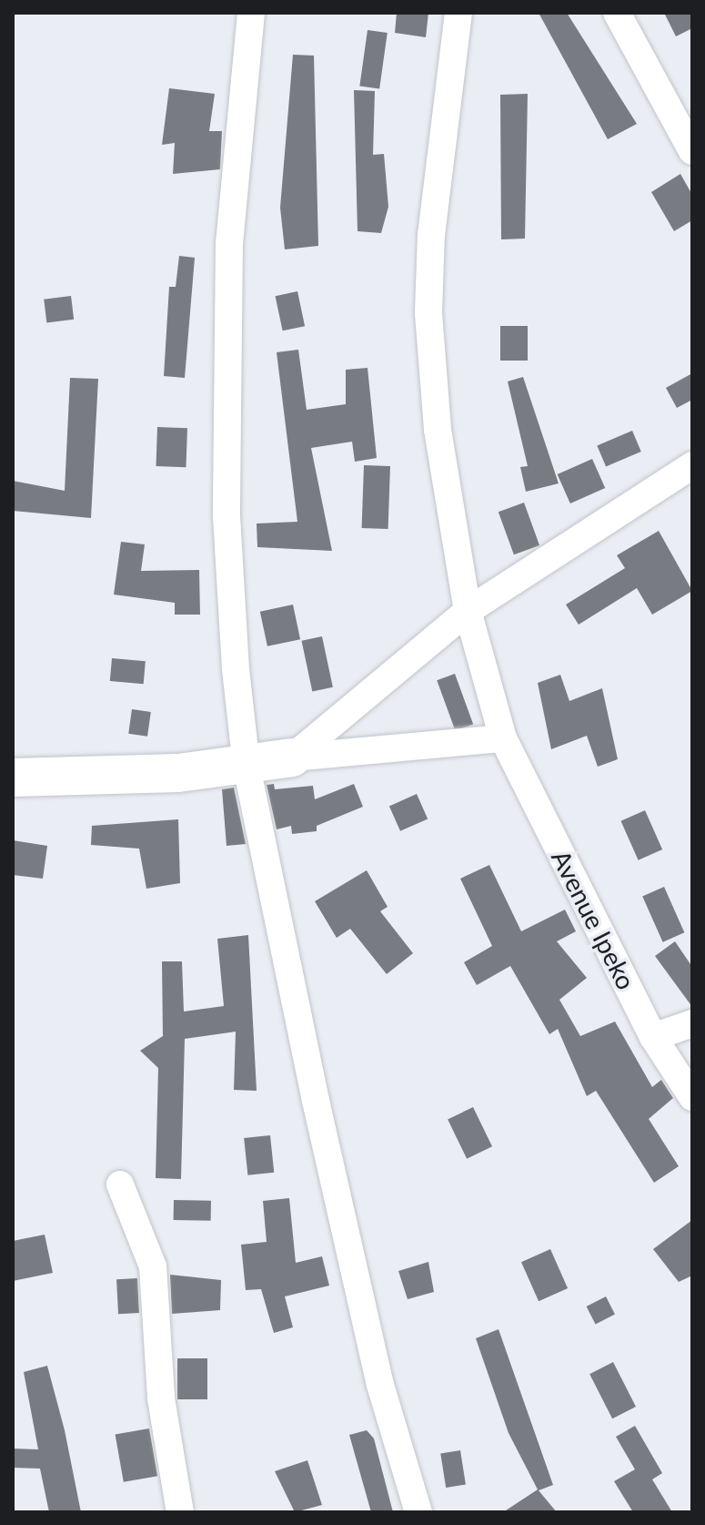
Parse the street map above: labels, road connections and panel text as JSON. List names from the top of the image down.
{
  "streets": {
    "street": ["Avenue Ipeko"]
  }
}
